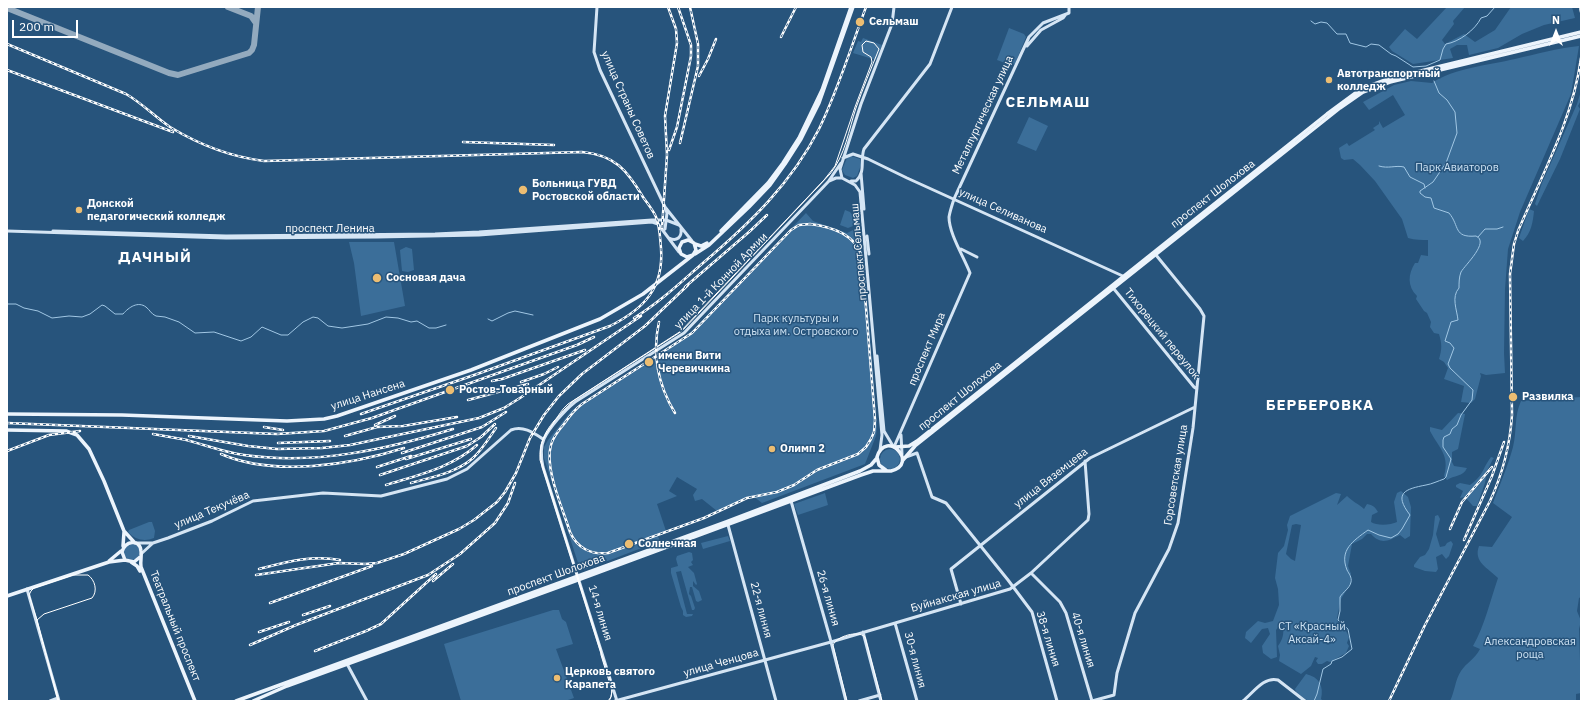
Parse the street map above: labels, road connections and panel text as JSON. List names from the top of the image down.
{
  "streets": {
    "main road": ["проспект Шолохова", "улица Нансена", "Театральный проспект"],
    "street": [
      "улица Страны Советов",
      "Металлургическая улица",
      "улица Селиванова",
      "проспект Ленина",
      "проспект Сельмаш",
      "улица 1-й Конной Армии",
      "Тихорецкий переулок",
      "проспект Мира",
      "Горсоветская улица",
      "улица Вяземцева",
      "улица Текучёва",
      "Буйнакская улица",
      "26-я линия",
      "22-я линия",
      "14-я линия",
      "38-я линия",
      "40-я линия",
      "30-я линия",
      "улица Ченцова"
    ]
  },
  "crossings": [
    ["Металлургическая улица", "улица Селиванова"],
    ["Металлургическая улица", "проспект Мира"],
    ["проспект Шолохова", "улица Селиванова"],
    ["проспект Шолохова", "проспект Сельмаш"],
    ["проспект Шолохова", "Тихорецкий переулок"],
    ["проспект Шолохова", "проспект Мира"],
    ["проспект Шолохова", "Горсоветская улица"],
    ["проспект Шолохова", "26-я линия"],
    ["проспект Шолохова", "22-я линия"],
    ["проспект Шолохова", "14-я линия"],
    ["проспект Шолохова", "38-я линия"],
    ["улица Селиванова", "проспект Сельмаш"],
    ["улица Селиванова", "улица 1-й Конной Армии"],
    ["проспект Сельмаш", "улица 1-й Конной Армии"],
    ["проспект Сельмаш", "проспект Мира"],
    ["проспект Сельмаш", "38-я линия"],
    ["улица 1-й Конной Армии", "улица Текучёва"],
    ["улица 1-й Конной Армии", "14-я линия"],
    ["Тихорецкий переулок", "Горсоветская улица"],
    ["проспект Мира", "38-я линия"],
    ["Горсоветская улица", "улица Вяземцева"],
    ["Горсоветская улица", "40-я линия"],
    ["улица Вяземцева", "Буйнакская улица"],
    ["улица Вяземцева", "38-я линия"],
    ["улица Текучёва", "14-я линия"],
    ["улица Текучёва", "Театральный проспект"],
    ["Буйнакская улица", "26-я линия"],
    ["Буйнакская улица", "38-я линия"],
    ["Буйнакская улица", "40-я линия"],
    ["Буйнакская улица", "30-я линия"],
    ["Буйнакская улица", "улица Ченцова"],
    ["26-я линия", "улица Ченцова"],
    ["22-я линия", "улица Ченцова"],
    ["14-я линия", "улица Ченцова"]
  ],
  "districts": ["СЕЛЬМАШ", "ДАЧНЫЙ", "БЕРБЕРОВКА"],
  "parks": [
    "Парк Авиаторов",
    "Парк культуры и отдыха им. Островского",
    "СТ «Красный Аксай-4»",
    "Александровская роща"
  ],
  "places": [
    "Сельмаш",
    "Автотранспортный колледж",
    "Больница ГУВД Ростовской области",
    "Донской педагогический колледж",
    "Сосновая дача",
    "имени Вити Черевичкина",
    "Ростов-Товарный",
    "Развилка",
    "Олимп 2",
    "Солнечная",
    "Церковь святого Карапета"
  ],
  "scale_bar": "200 m",
  "north": "top"
}
